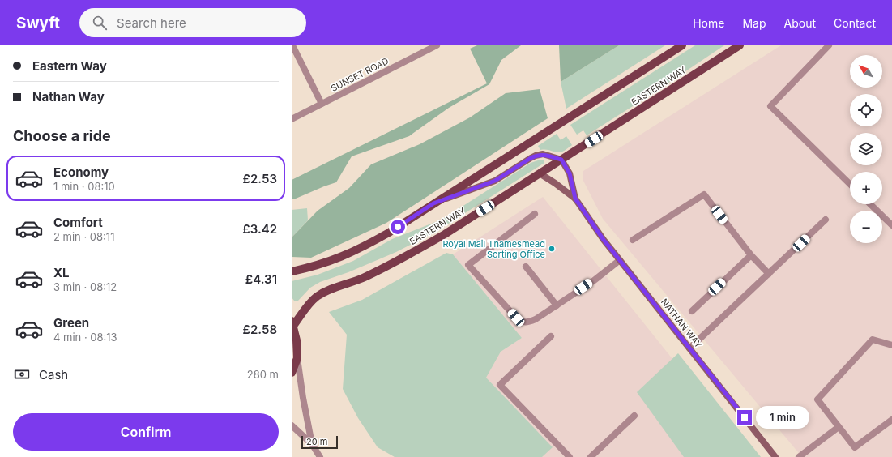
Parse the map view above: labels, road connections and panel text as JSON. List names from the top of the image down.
{
  "streets": {
    "main road": ["EASTERN WAY"],
    "street": ["SUNSET ROAD", "NATHAN WAY"]
  },
  "crossings": [
    ["EASTERN WAY", "NATHAN WAY"]
  ],
  "places": ["Royal Mail Thamesmead Sorting Office"],
  "scale_bar": "20 m",
  "north": "top left",
  "page": {
    "header": "Swyft",
    "search": "Search here",
    "nav": [
      "Home",
      "Map",
      "About",
      "Contact"
    ],
    "banner": ["Eastern Way", "Nathan Way"],
    "map_buttons": ["+", "−"],
    "heading": "Choose a ride",
    "list": [
      {
        "name": "Economy",
        "note": "1 min · 08:10",
        "value": "£2.53"
      },
      {
        "name": "Comfort",
        "note": "2 min · 08:11",
        "value": "£3.42"
      },
      {
        "name": "XL",
        "note": "3 min · 08:12",
        "value": "£4.31"
      },
      {
        "name": "Green",
        "note": "4 min · 08:13",
        "value": "£2.58"
      }
    ],
    "pay": ["Cash", "280 m"],
    "bubble": "1 min",
    "buttons": "Confirm",
    "scale": "20 m"
  }
}
